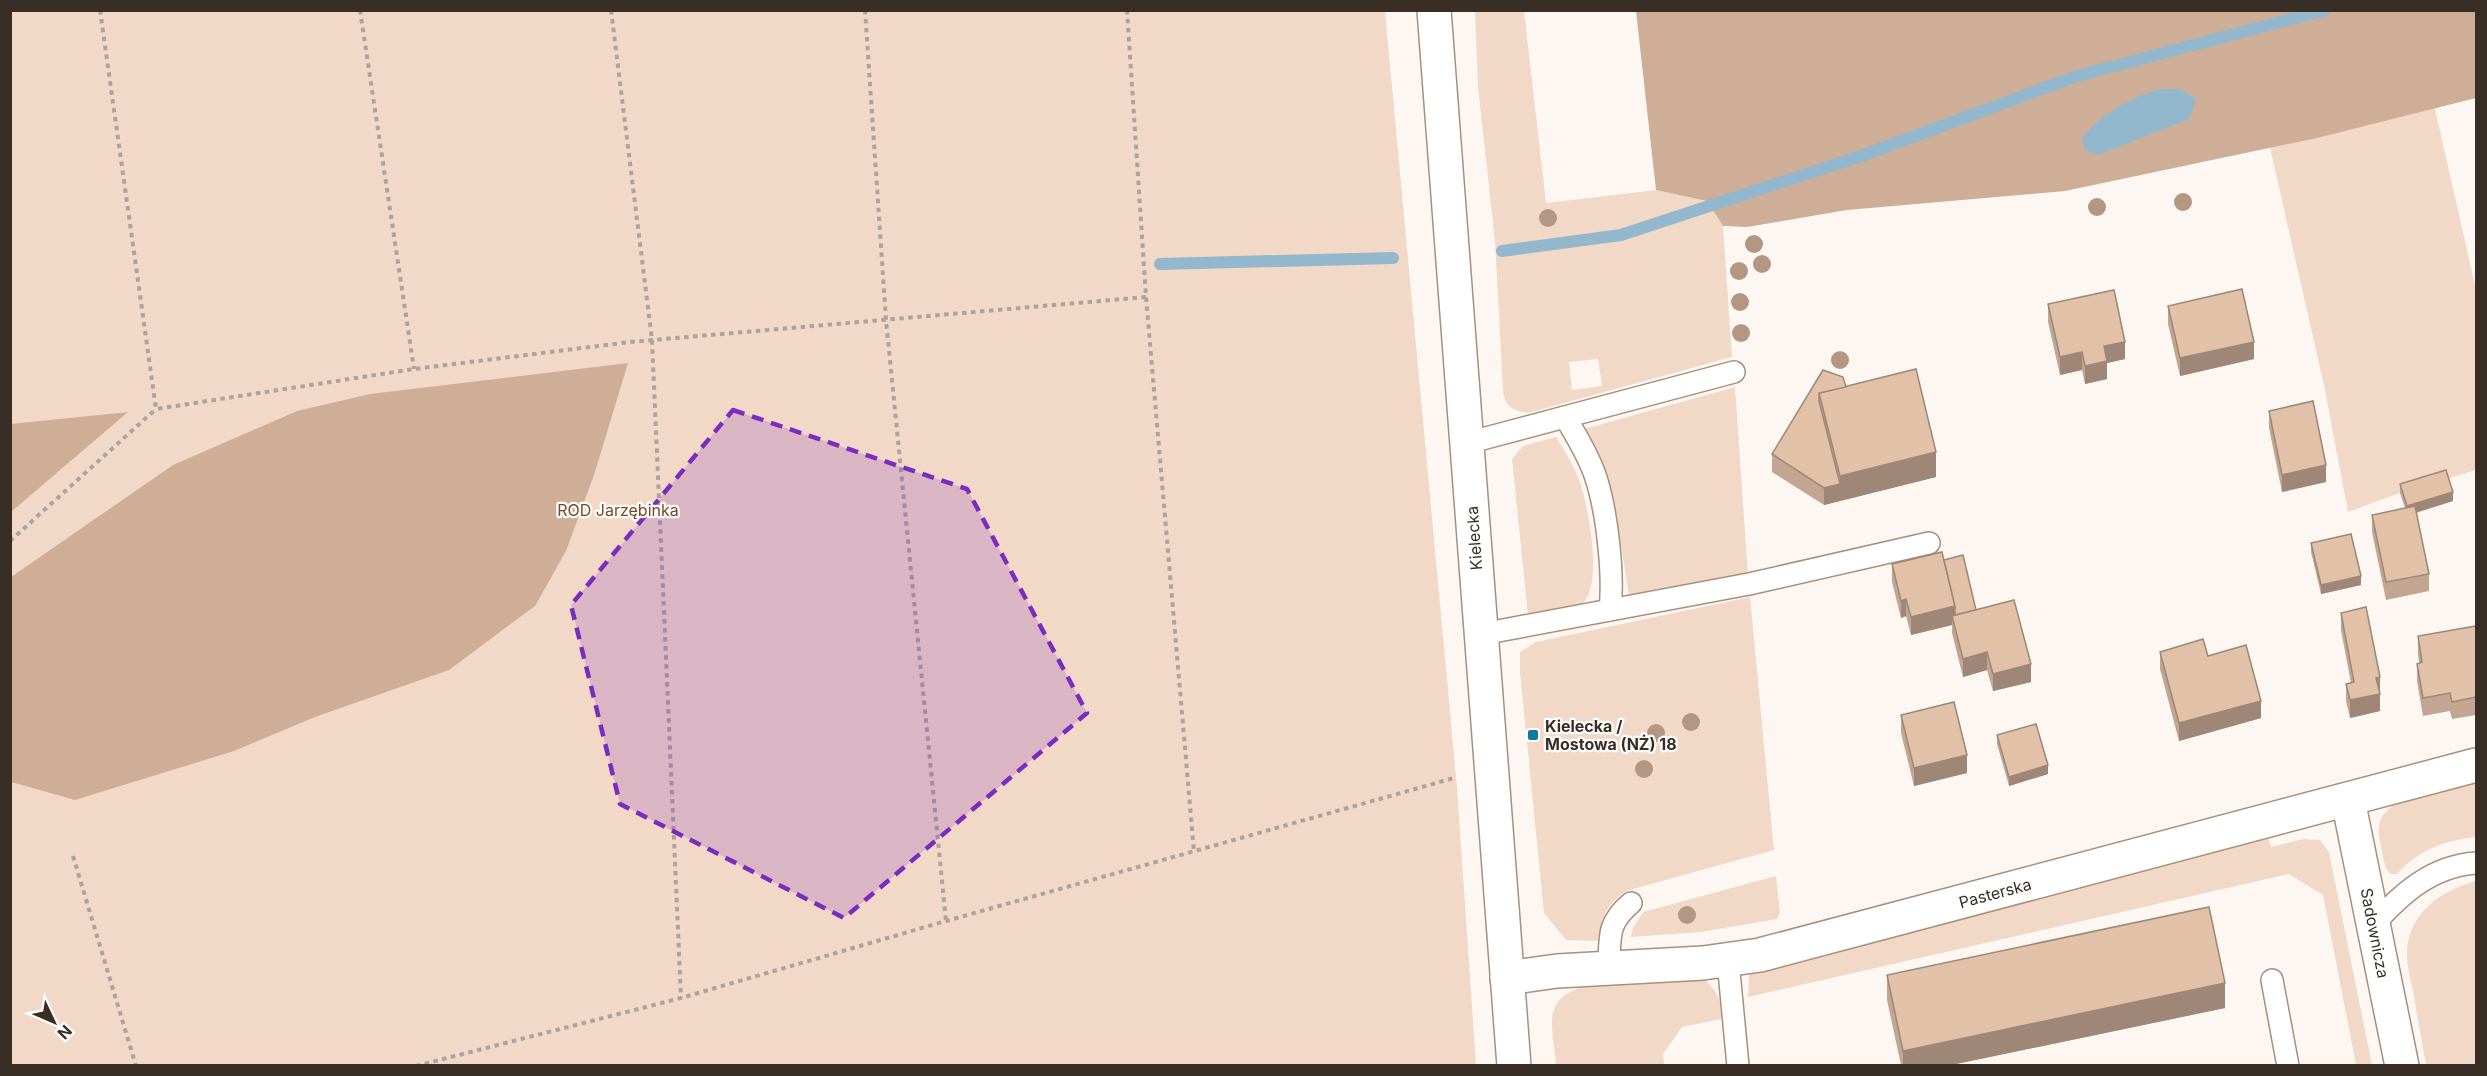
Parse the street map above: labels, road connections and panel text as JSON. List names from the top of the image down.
{
  "streets": {
    "street": ["Kielecka", "Pasterska", "Sadownicza"]
  },
  "crossings": [
    ["Kielecka", "Pasterska"],
    ["Pasterska", "Sadownicza"]
  ],
  "parks": ["ROD Jarzębinka"],
  "places": {
    "transit": ["Kielecka / Mostowa (NŻ) 18"]
  },
  "north": "bottom right"
}
